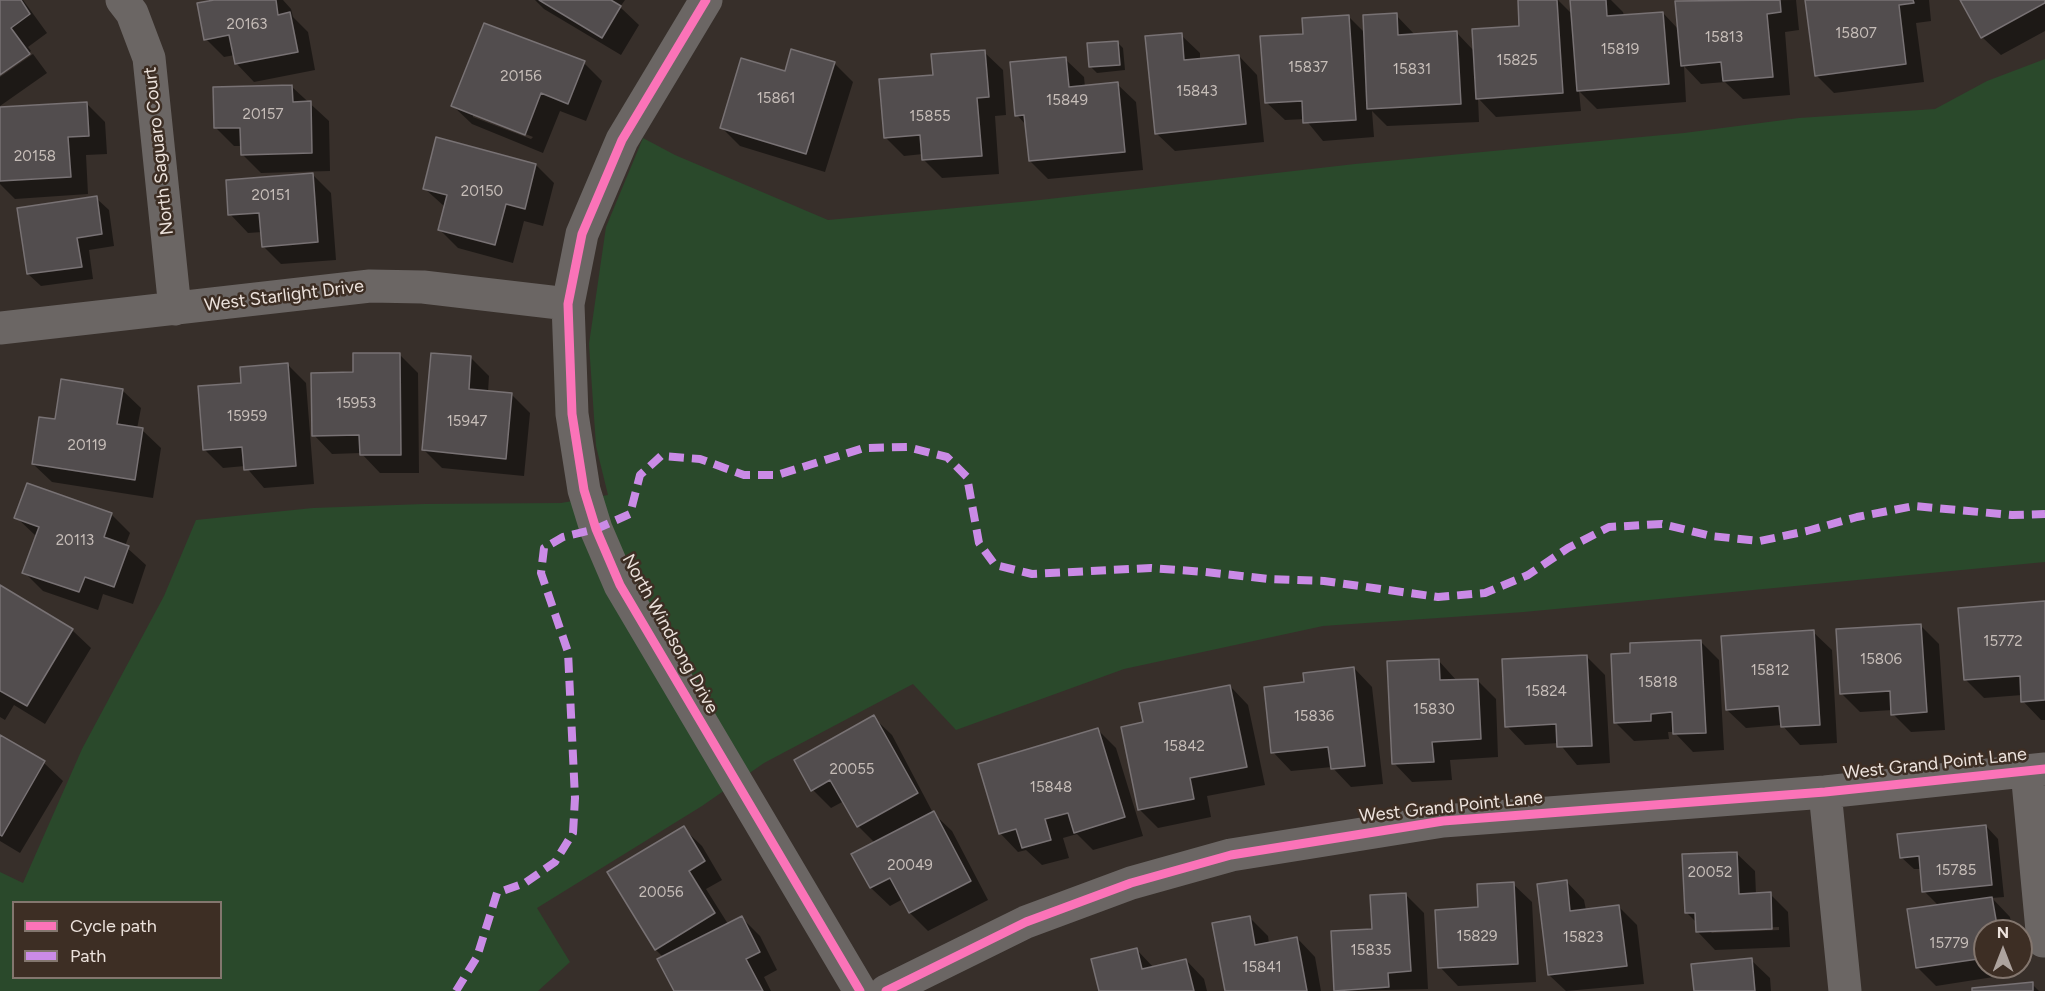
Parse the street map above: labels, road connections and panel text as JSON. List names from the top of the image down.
{
  "streets": {
    "street": [
      "North Saguaro Court",
      "West Starlight Drive",
      "North Windsong Drive",
      "West Grand Point Lane"
    ]
  },
  "crossings": [
    ["North Saguaro Court", "West Starlight Drive"],
    ["West Starlight Drive", "North Windsong Drive"]
  ],
  "house_numbers": [
    "20163",
    "15807",
    "15813",
    "15819",
    "15825",
    "15837",
    "15831",
    "20156",
    "15843",
    "15861",
    "15849",
    "20157",
    "15855",
    "20158",
    "20150",
    "20151",
    "15953",
    "15959",
    "15947",
    "20119",
    "20113",
    "15772",
    "15806",
    "15812",
    "15818",
    "15824",
    "15830",
    "15836",
    "15842",
    "20055",
    "15848",
    "20049",
    "15785",
    "20052",
    "20056",
    "15829",
    "15823",
    "15779",
    "15835",
    "15841"
  ],
  "legend": ["Cycle path", "Path"],
  "north": "top"
}
